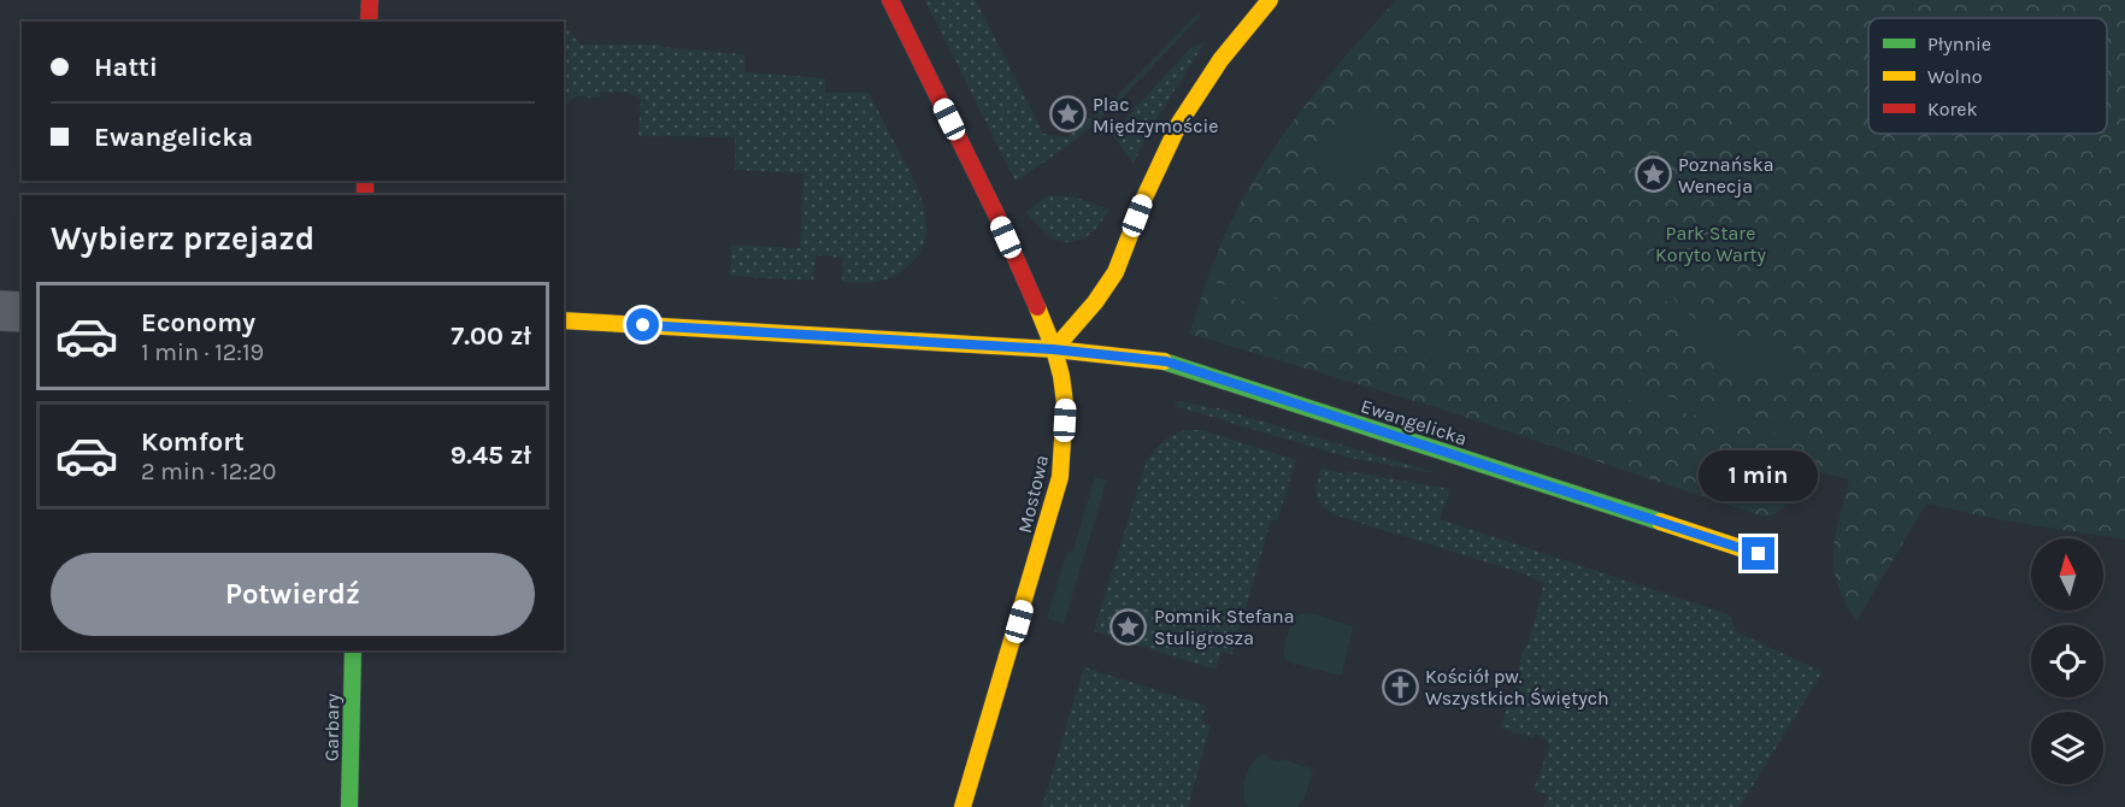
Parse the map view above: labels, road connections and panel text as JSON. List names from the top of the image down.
{
  "streets": {
    "street": ["Ewangelicka", "Mostowa", "Garbary"]
  },
  "crossings": [
    ["Ewangelicka", "Mostowa"]
  ],
  "parks": ["Park Stare Koryto Warty"],
  "places": {
    "place": ["Plac Międzymoście", "Poznańska Wenecja", "Pomnik Stefana Stuligrosza"],
    "church": ["Kościół pw. Wszystkich Świętych"]
  },
  "legend": ["Płynnie", "Wolno", "Korek"],
  "north": "top",
  "page": {
    "banner": ["Hatti", "Ewangelicka"],
    "heading": "Wybierz przejazd",
    "list": [
      {
        "name": "Economy",
        "note": "1 min · 12:19",
        "value": "7.00 zł"
      },
      {
        "name": "Komfort",
        "note": "2 min · 12:20",
        "value": "9.45 zł"
      }
    ],
    "bubble": "1 min",
    "buttons": "Potwierdź"
  }
}
